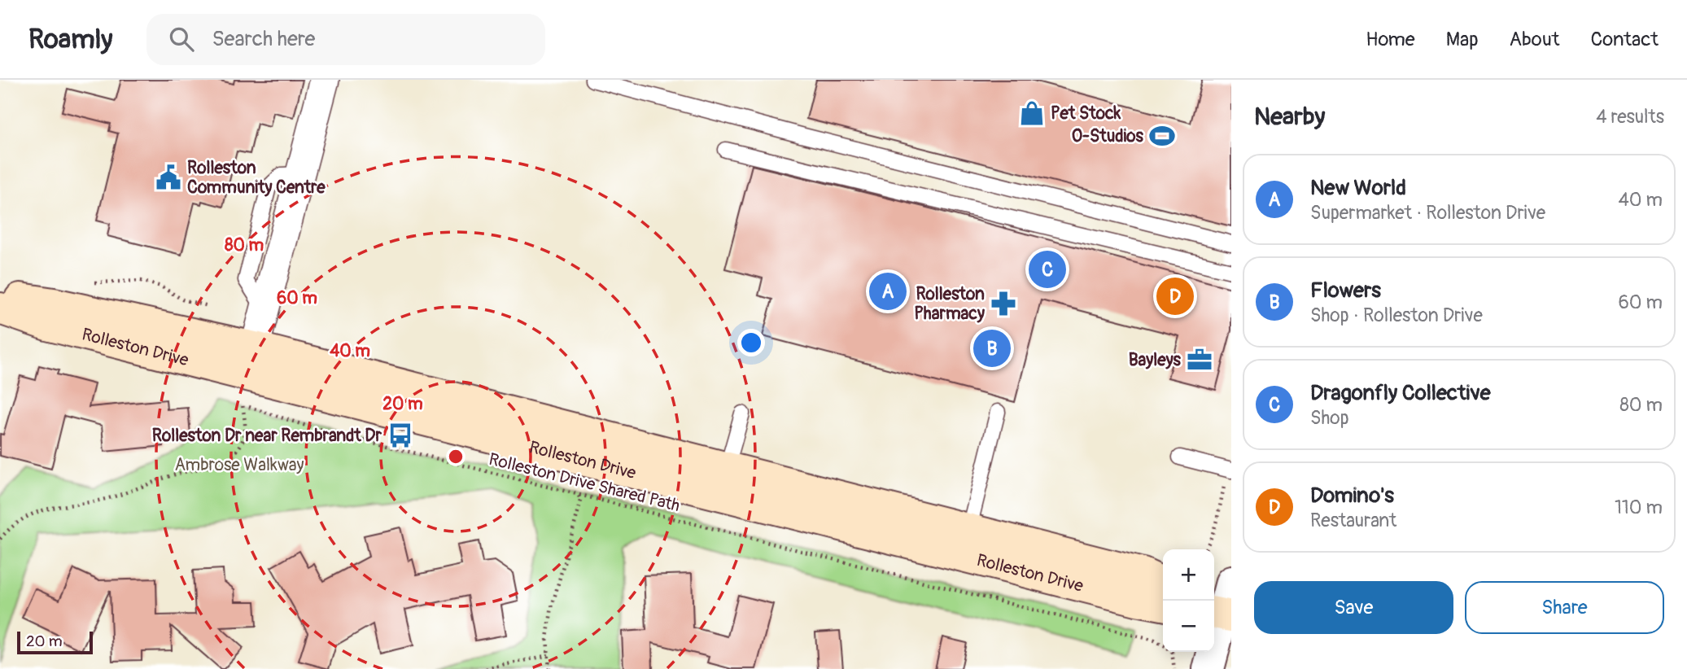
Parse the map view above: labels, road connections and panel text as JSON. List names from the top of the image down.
{
  "streets": {
    "main road": ["Rolleston Drive"],
    "path": ["Rolleston Drive Shared Path"]
  },
  "crossings": [
    ["Rolleston Drive", "Rolleston Drive Shared Path"]
  ],
  "parks": ["Ambrose Walkway"],
  "places": {
    "shop": ["Pet Stock"],
    "sports": ["O-Studios"],
    "public building": ["Rolleston Community Centre"],
    "pharmacy": ["Rolleston Pharmacy"],
    "office": ["Bayleys"],
    "bus stop": ["Rolleston Dr near Rembrandt Dr"]
  },
  "scale_bar": "20 m",
  "page": {
    "header": "Roamly",
    "search": "Search here",
    "nav": [
      "Home",
      "Map",
      "About",
      "Contact"
    ],
    "heading": ["Nearby", "4 results"],
    "list": [
      {
        "mark": "A",
        "name": "New World",
        "note": "Supermarket · Rolleston Drive",
        "value": "40 m"
      },
      {
        "mark": "B",
        "name": "Flowers",
        "note": "Shop · Rolleston Drive",
        "value": "60 m"
      },
      {
        "mark": "C",
        "name": "Dragonfly Collective",
        "note": "Shop",
        "value": "80 m"
      },
      {
        "mark": "D",
        "name": "Domino's",
        "note": "Restaurant",
        "value": "110 m"
      }
    ],
    "pins": [
      "C",
      "A",
      "D",
      "B"
    ],
    "map_buttons": ["+", "−"],
    "buttons": ["Save", "Share"],
    "scale": "20 m"
  },
  "rings": [
    "80 m",
    "60 m",
    "40 m",
    "20 m"
  ]
}
